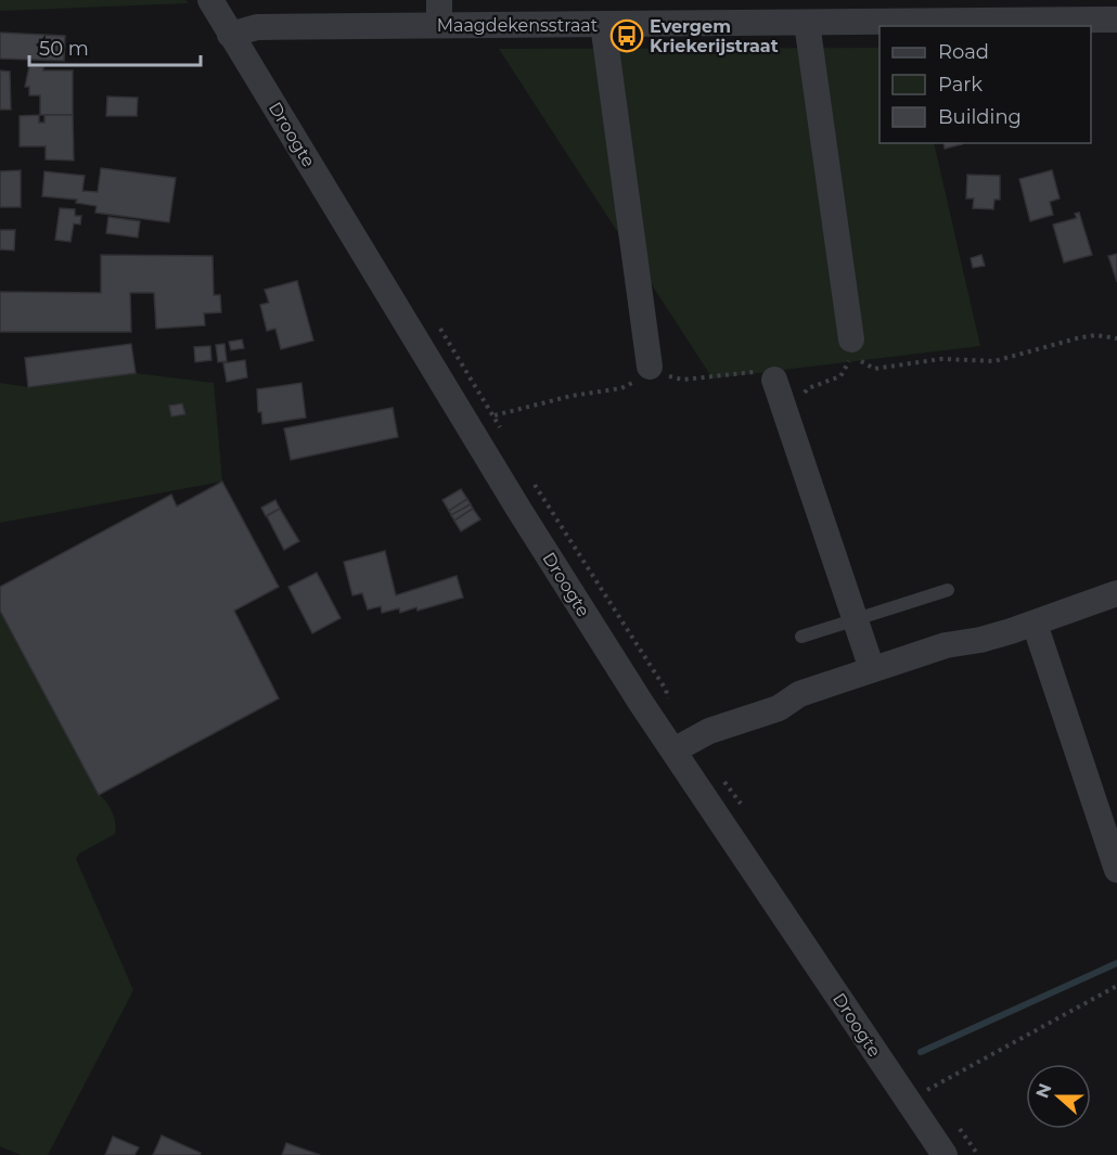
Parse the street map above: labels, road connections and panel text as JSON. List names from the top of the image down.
{
  "streets": {
    "street": ["Maagdekensstraat", "Droogte"]
  },
  "crossings": [
    ["Maagdekensstraat", "Droogte"]
  ],
  "places": {
    "bus stop": ["Evergem Kriekerijstraat"]
  },
  "legend": ["Road", "Park", "Building"],
  "scale_bar": "50 m",
  "north": "left"
}
